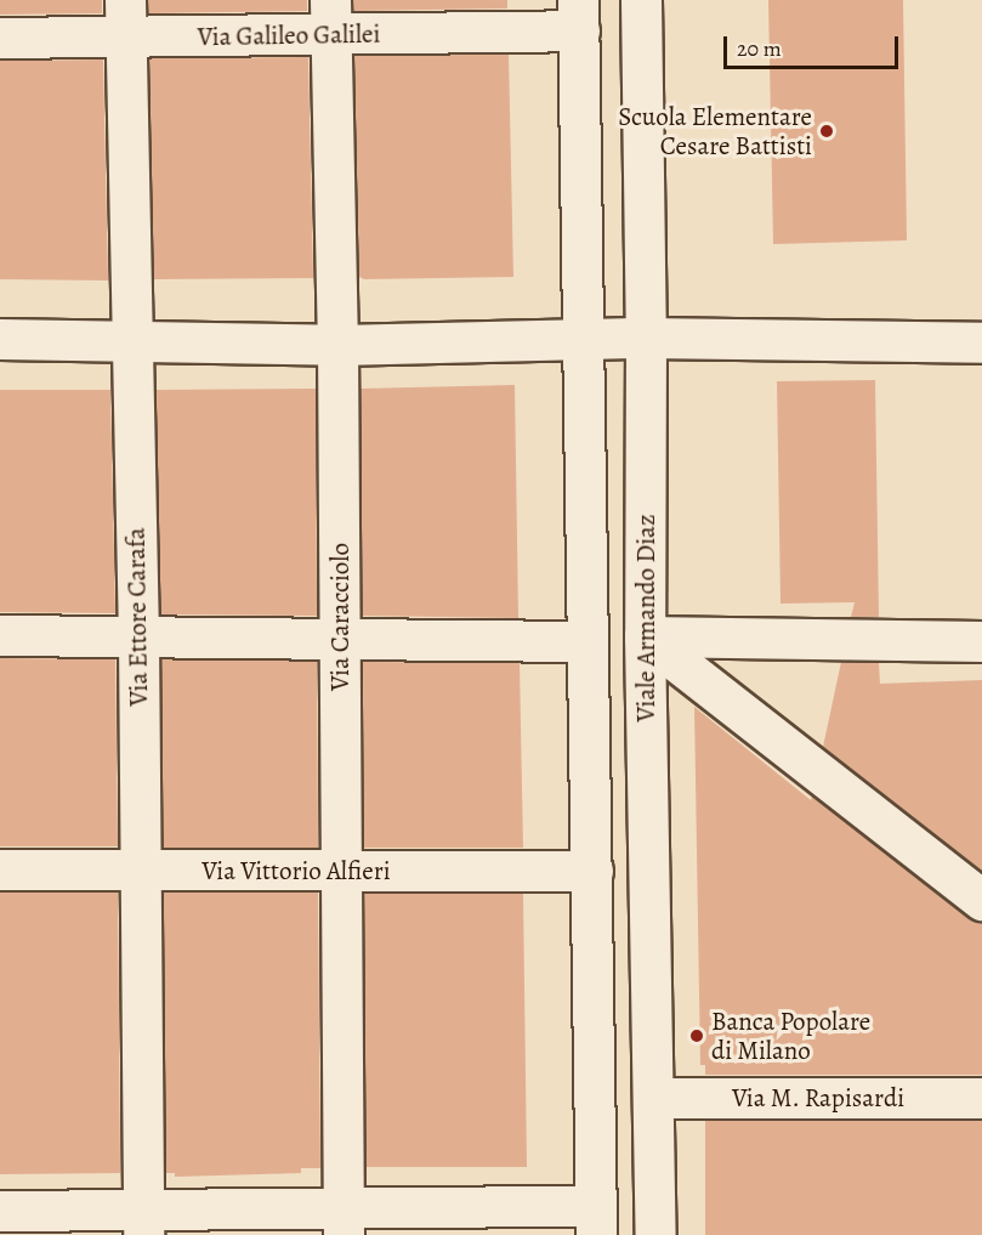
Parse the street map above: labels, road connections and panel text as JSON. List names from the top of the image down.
{
  "streets": {
    "street": [
      "Via Galileo Galilei",
      "Via Ettore Carafa",
      "Via Caracciolo",
      "Viale Armando Diaz",
      "Via Vittorio Alfieri",
      "Via M. Rapisardi"
    ]
  },
  "crossings": [
    ["Via Galileo Galilei", "Via Ettore Carafa"],
    ["Via Galileo Galilei", "Via Caracciolo"],
    ["Via Ettore Carafa", "Via Vittorio Alfieri"],
    ["Via Caracciolo", "Via Vittorio Alfieri"],
    ["Viale Armando Diaz", "Via M. Rapisardi"]
  ],
  "places": ["Scuola Elementare Cesare Battisti", "Banca Popolare di Milano"],
  "scale_bar": "20 m"
}
